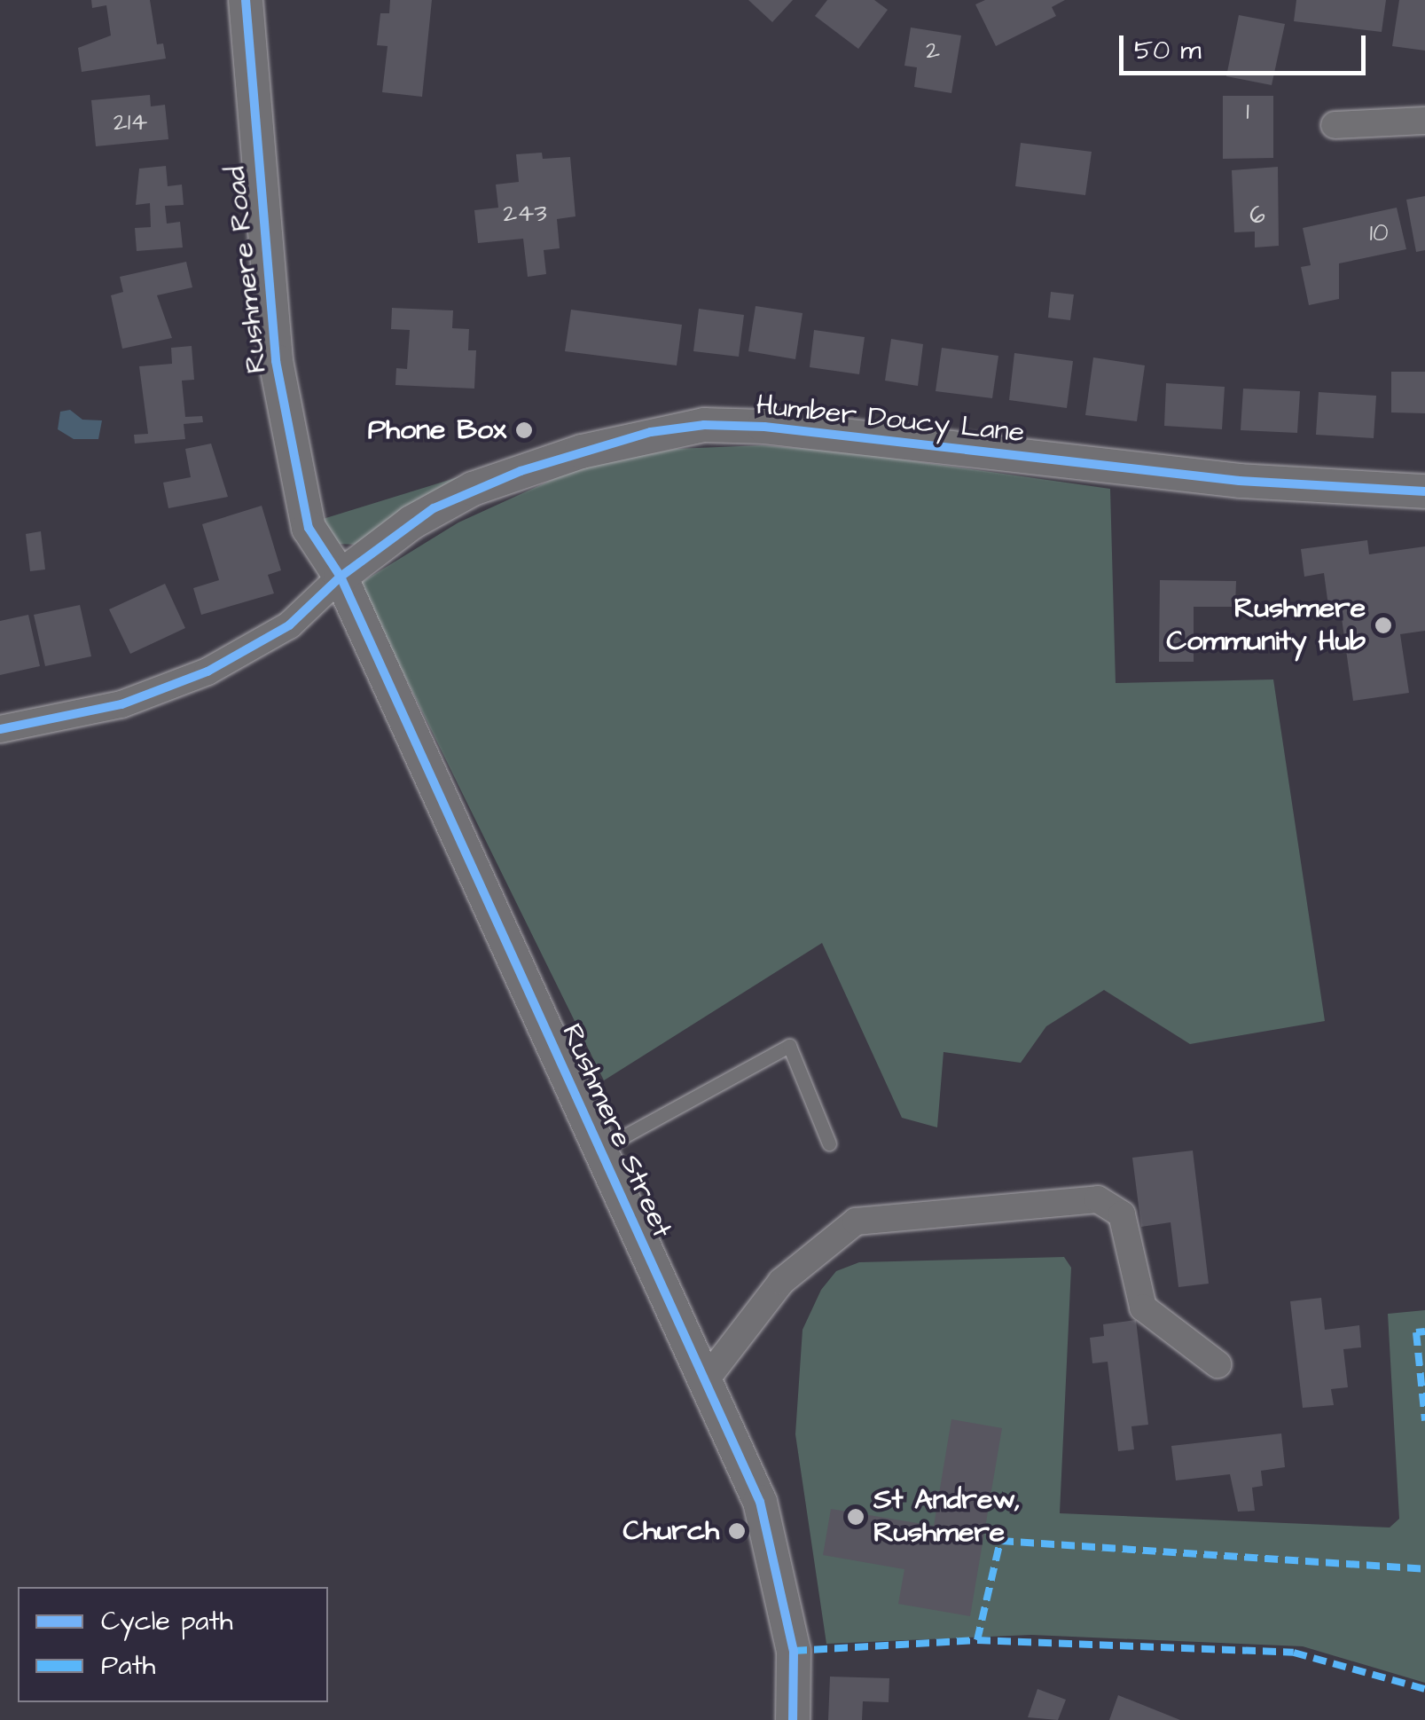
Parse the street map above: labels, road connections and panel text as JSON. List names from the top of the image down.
{
  "streets": {
    "street": ["Rushmere Road", "Humber Doucy Lane", "Rushmere Street"]
  },
  "crossings": [
    ["Rushmere Road", "Humber Doucy Lane"],
    ["Rushmere Road", "Rushmere Street"],
    ["Humber Doucy Lane", "Rushmere Street"]
  ],
  "places": [
    "Phone Box",
    "Rushmere Community Hub",
    "St Andrew, Rushmere",
    "Church"
  ],
  "house_numbers": [
    "2",
    "1",
    "214",
    "243",
    "6",
    "10"
  ],
  "legend": ["Cycle path", "Path"],
  "scale_bar": "50 m"
}
